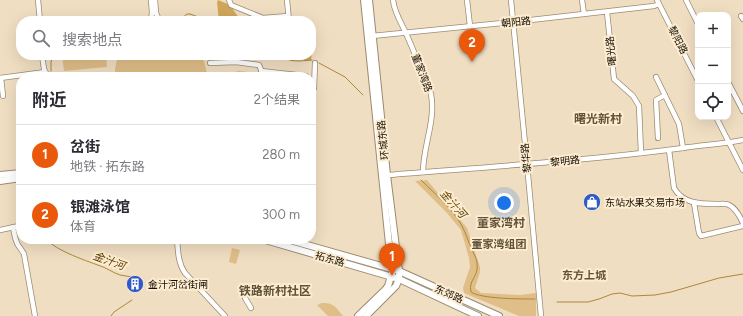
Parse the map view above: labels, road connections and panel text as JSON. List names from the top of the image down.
{
  "streets": {
    "main road": ["环城东路", "拓东路", "东郊路"],
    "street": [
      "朝阳路",
      "黎阳路",
      "曙光路",
      "董家湾路",
      "黎华路",
      "黎明路"
    ]
  },
  "crossings": [
    ["朝阳路", "黎阳路"],
    ["朝阳路", "曙光路"],
    ["朝阳路", "董家湾路"],
    ["朝阳路", "环城东路"],
    ["朝阳路", "黎华路"],
    ["曙光路", "黎明路"],
    ["董家湾路", "黎明路"],
    ["环城东路", "黎明路"],
    ["环城东路", "拓东路"],
    ["环城东路", "东郊路"],
    ["黎华路", "黎明路"],
    ["拓东路", "东郊路"]
  ],
  "districts": [
    "曙光新村",
    "董家湾村",
    "董家湾组团",
    "东方上城",
    "铁路新村社区"
  ],
  "water": ["金汁河"],
  "places": {
    "shop": ["东站水果交易市场"],
    "building": ["金汁河岔街闸"]
  },
  "page": {
    "map_buttons": ["+", "−"],
    "search": "搜索地点",
    "pins": ["2", "1"],
    "heading": ["附近", "2个结果"],
    "list": [
      {
        "mark": "1",
        "name": "岔街",
        "note": "地铁 · 拓东路",
        "value": "280 m"
      },
      {
        "mark": "2",
        "name": "银滩泳馆",
        "note": "体育",
        "value": "300 m"
      }
    ]
  }
}
